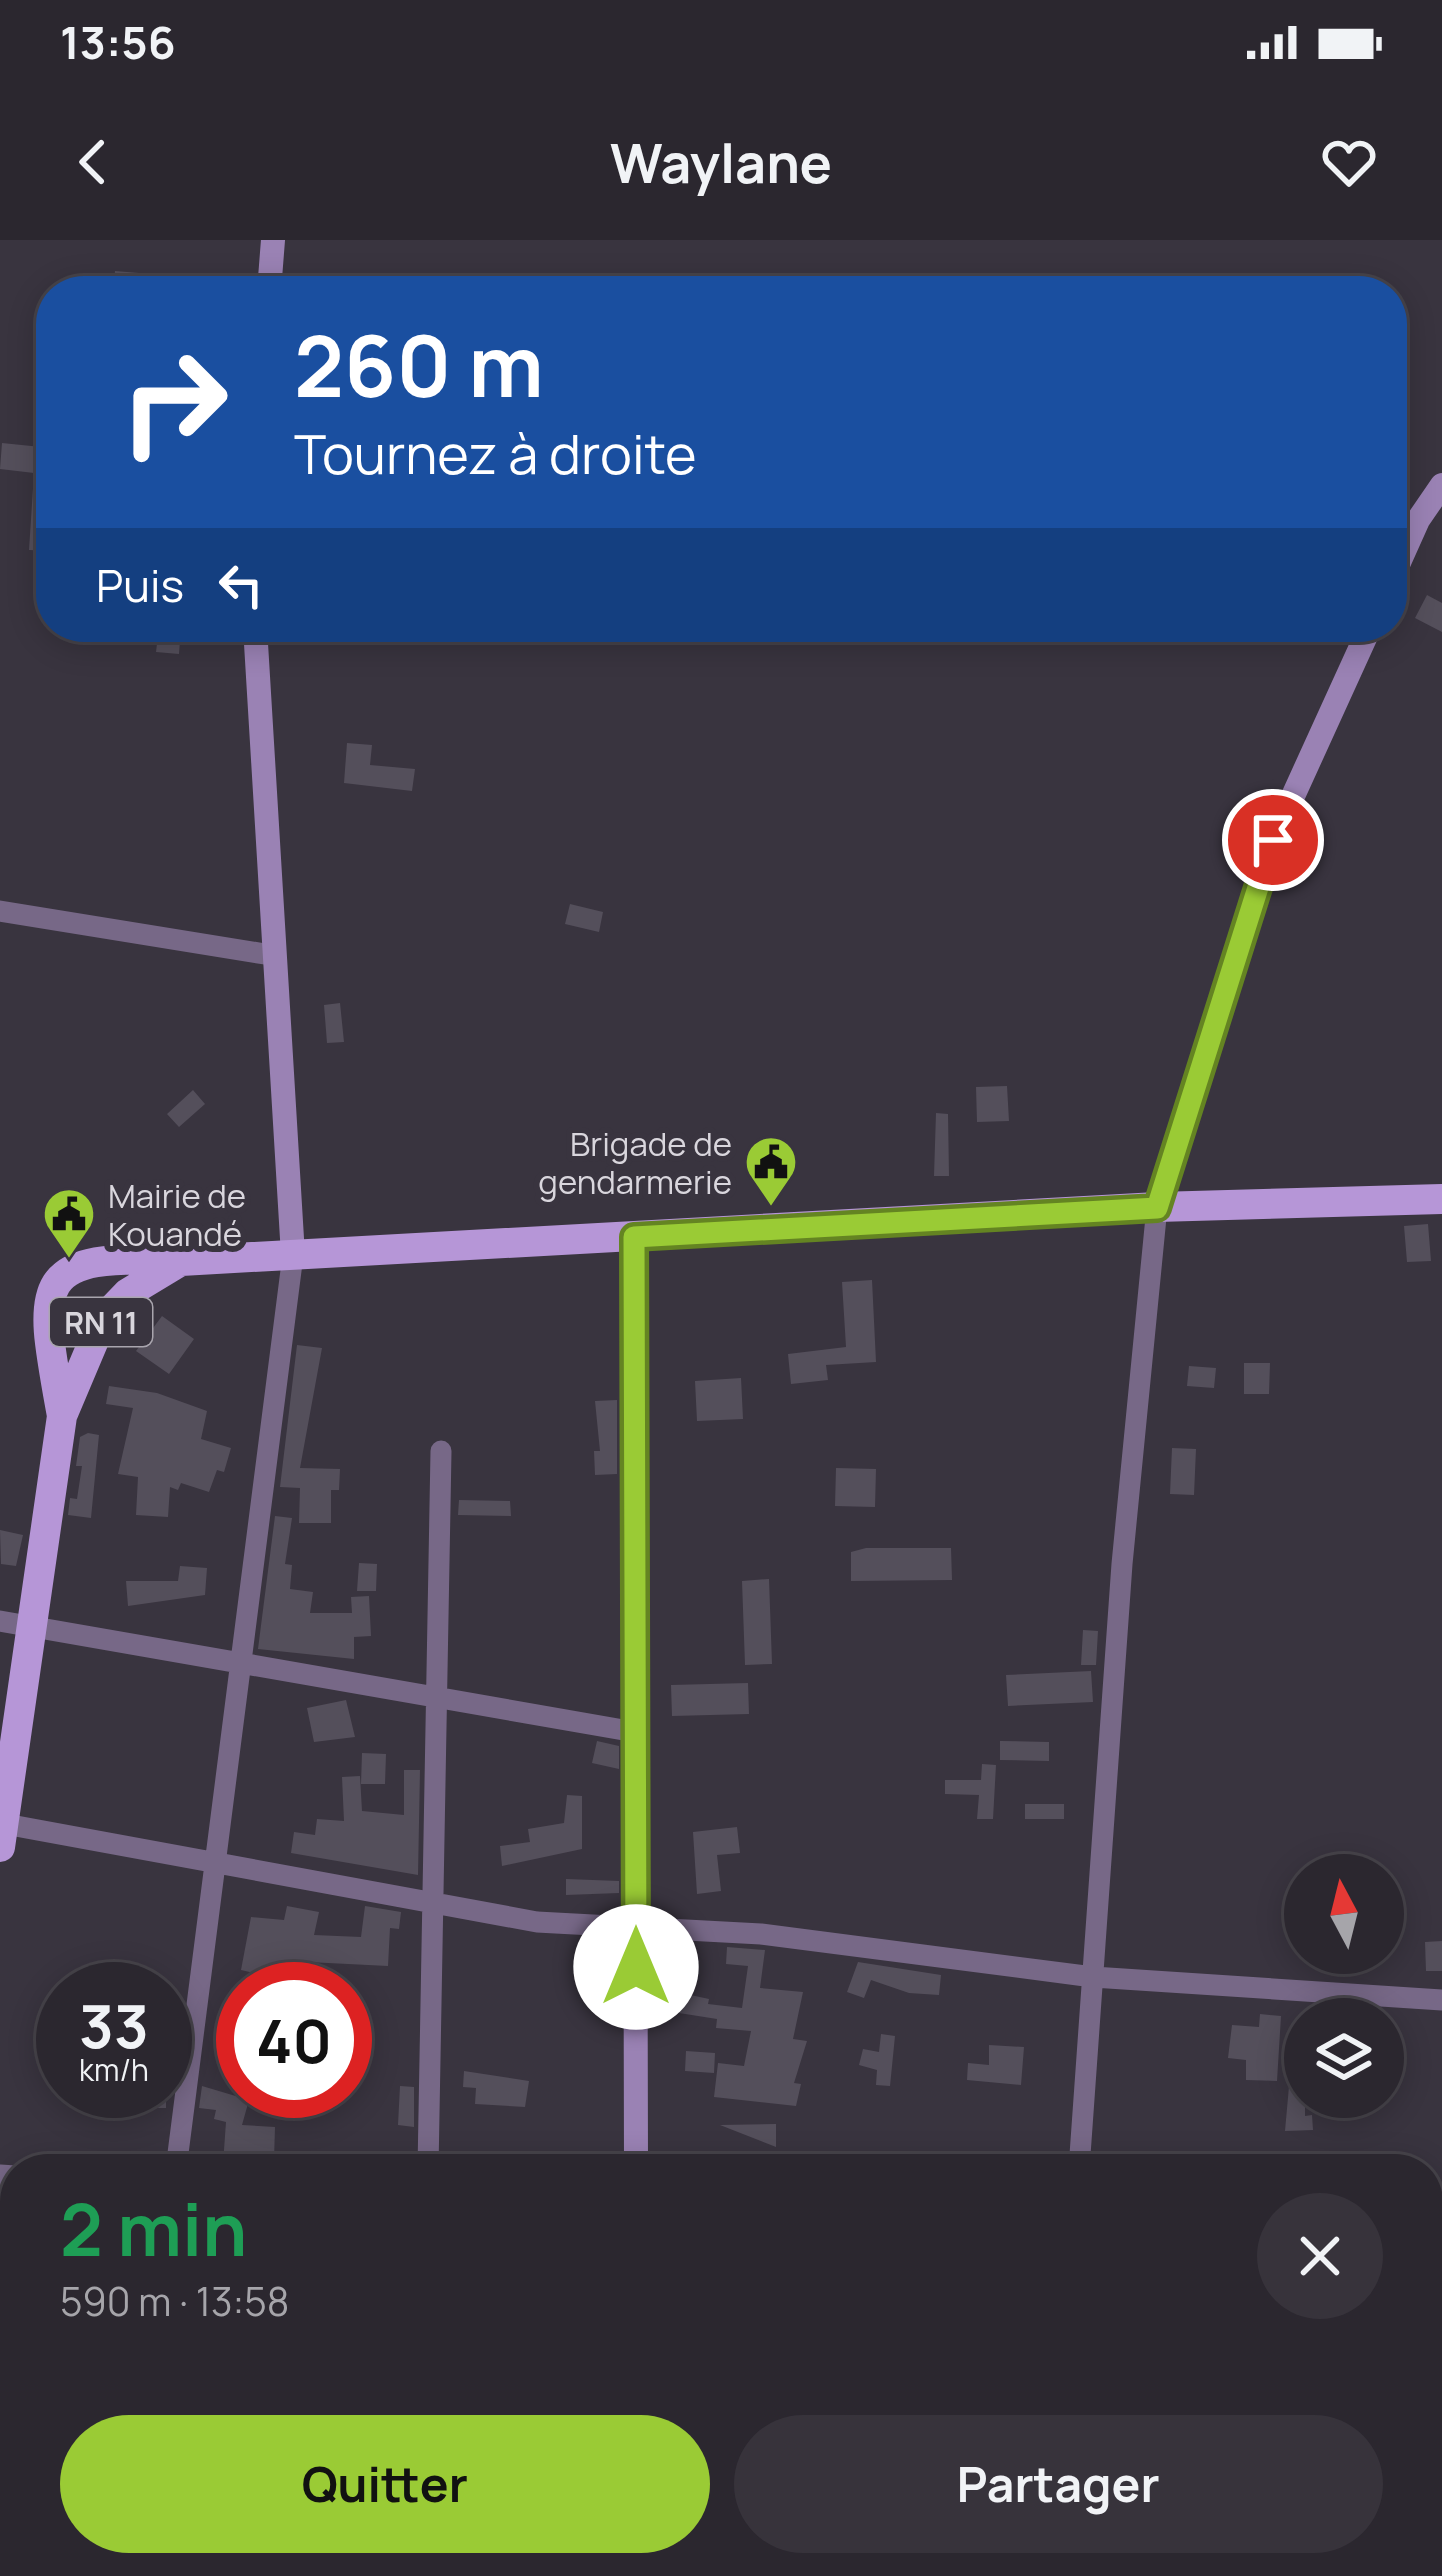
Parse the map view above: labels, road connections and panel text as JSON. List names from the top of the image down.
{
  "streets": {
    "main road": ["RN 11"]
  },
  "places": {
    "public building": ["Brigade de gendarmerie", "Mairie de Kouandé"]
  },
  "north": "top",
  "page": {
    "status": "13:56",
    "header": "Waylane",
    "turn": ["260 m", "Tournez à droite"],
    "then": "Puis",
    "speed": "33 km/h",
    "limit": "40",
    "heading": ["2 min", "590 m · 13:58"],
    "buttons": ["Quitter", "Partager"]
  }
}
